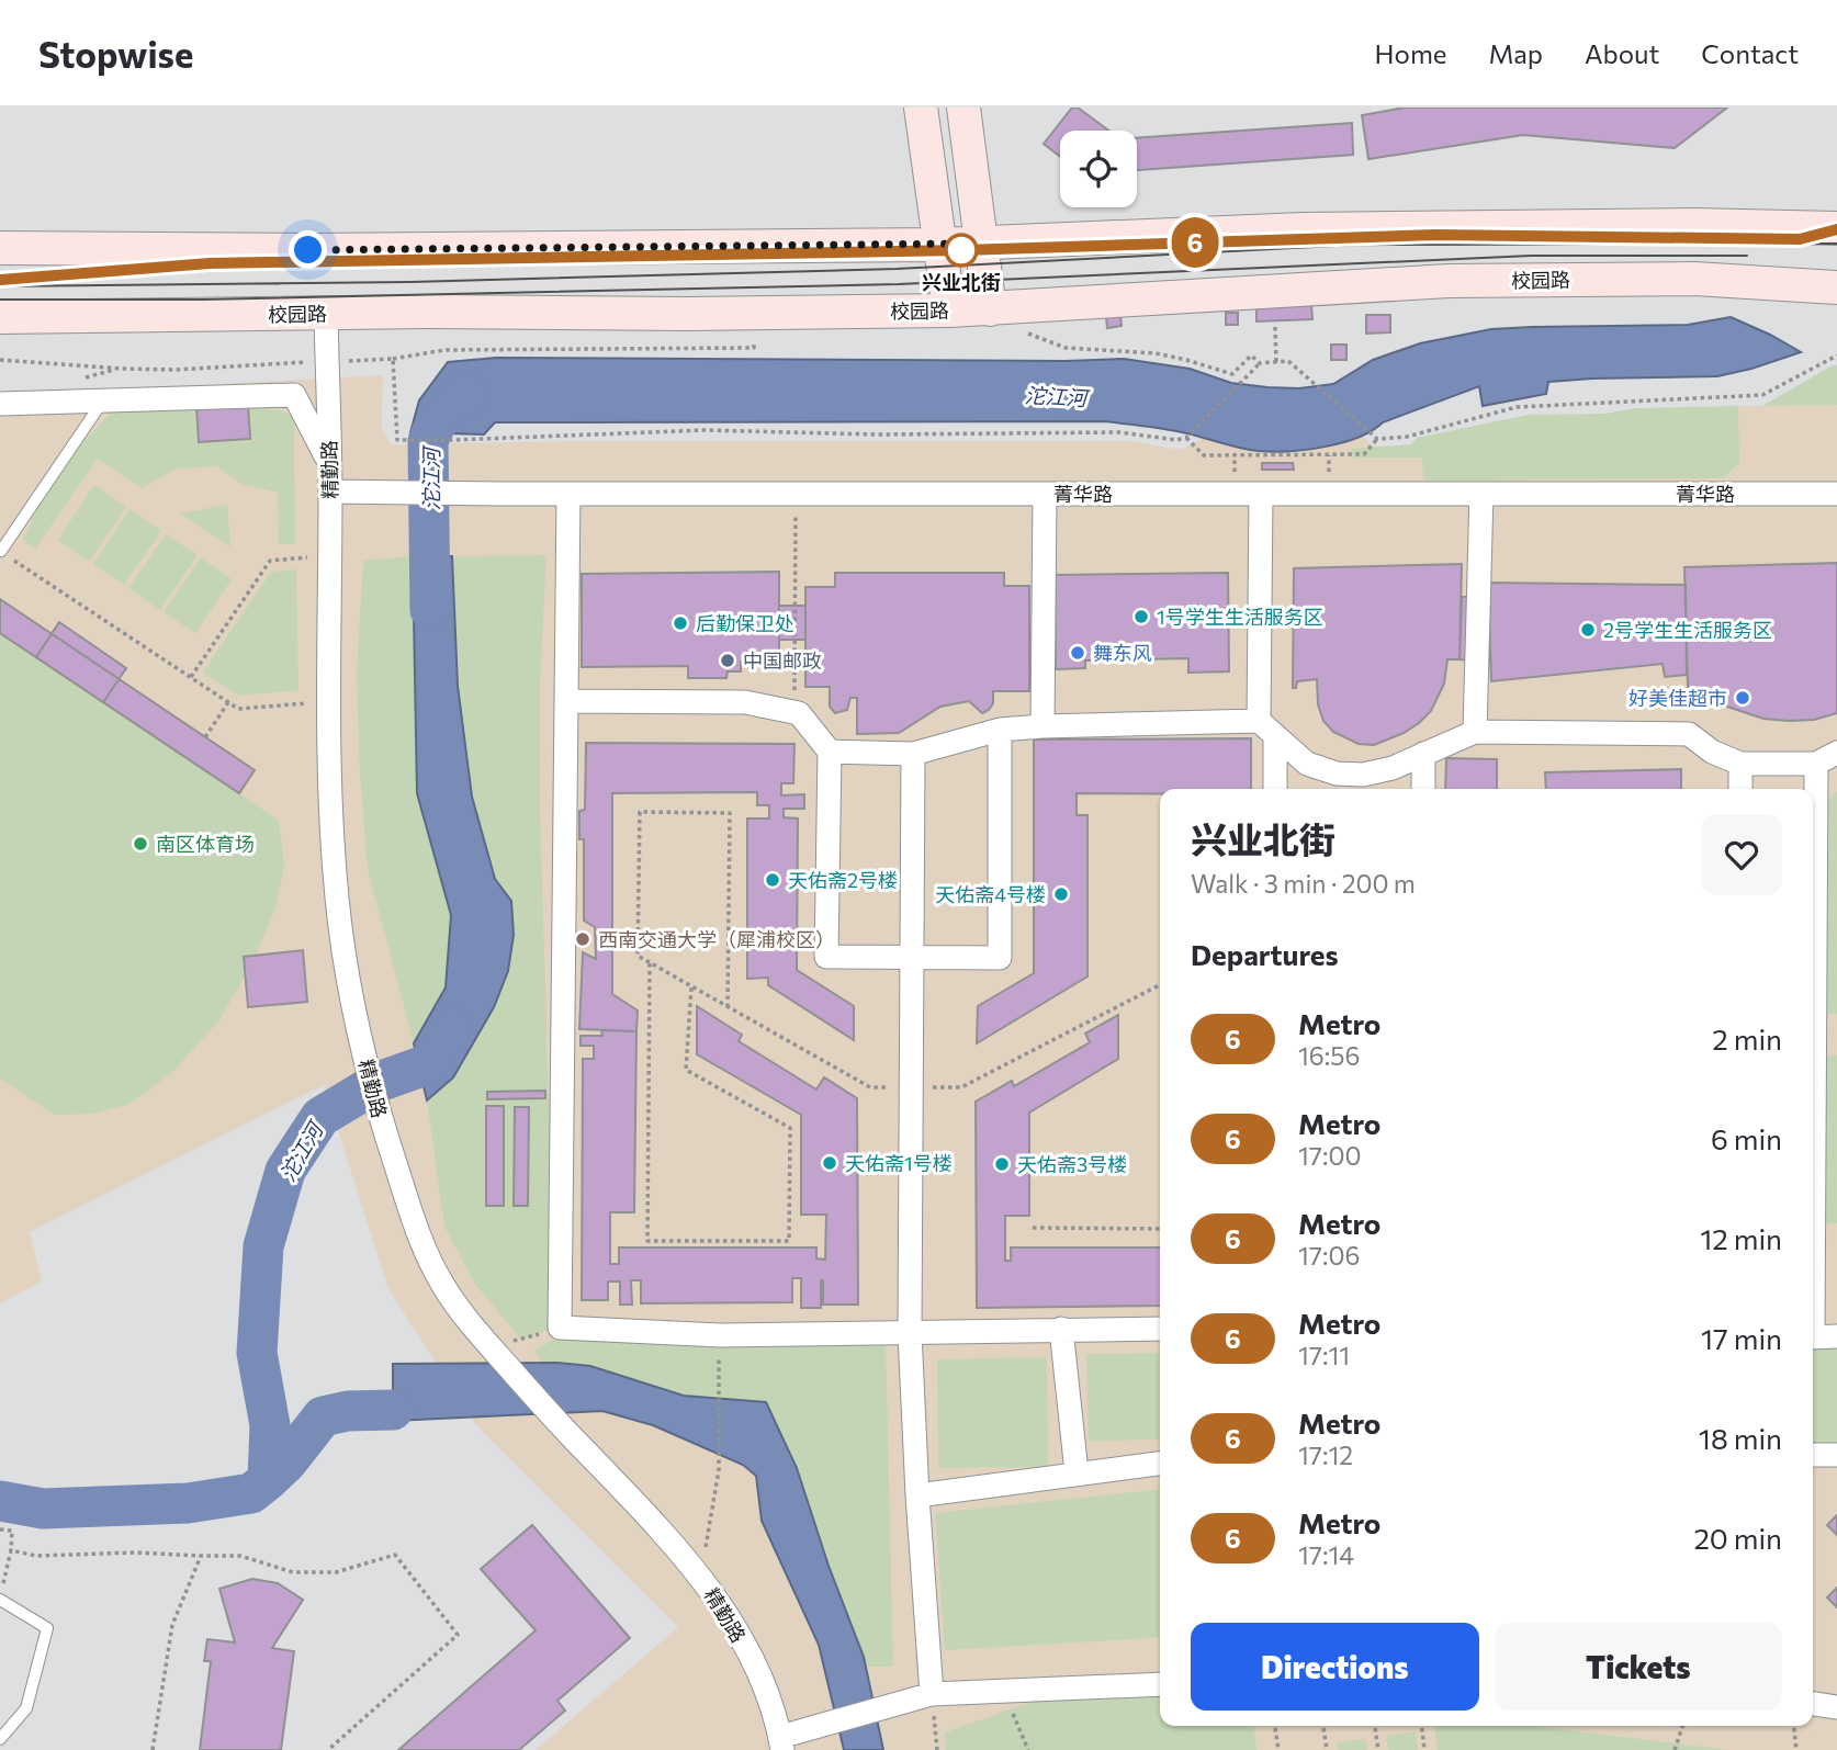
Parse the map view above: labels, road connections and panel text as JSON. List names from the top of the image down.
{
  "streets": {
    "street": ["校园路", "精勤路", "菁华路"]
  },
  "crossings": [
    ["校园路", "精勤路"],
    ["精勤路", "菁华路"]
  ],
  "water": ["沱江河"],
  "places": [
    "兴业北街",
    "1号学生生活服务区",
    "后勤保卫处",
    "2号学生生活服务区",
    "舞东风",
    "中国邮政",
    "好美佳超市",
    "南区体育场",
    "天佑斋2号楼",
    "天佑斋4号楼",
    "西南交通大学（犀浦校区）",
    "天佑斋1号楼",
    "天佑斋3号楼"
  ],
  "lines": ["metro line 6"],
  "page": {
    "header": "Stopwise",
    "nav": [
      "Home",
      "Map",
      "About",
      "Contact"
    ],
    "on_map": "6",
    "heading": [
      ["兴业北街", "Walk · 3 min · 200 m"],
      "Departures"
    ],
    "list": [
      {
        "mark": "6",
        "name": "Metro",
        "note": "16:56",
        "value": "2 min"
      },
      {
        "mark": "6",
        "name": "Metro",
        "note": "17:00",
        "value": "6 min"
      },
      {
        "mark": "6",
        "name": "Metro",
        "note": "17:06",
        "value": "12 min"
      },
      {
        "mark": "6",
        "name": "Metro",
        "note": "17:11",
        "value": "17 min"
      },
      {
        "mark": "6",
        "name": "Metro",
        "note": "17:12",
        "value": "18 min"
      },
      {
        "mark": "6",
        "name": "Metro",
        "note": "17:14",
        "value": "20 min"
      }
    ],
    "buttons": ["Directions", "Tickets"]
  }
}
